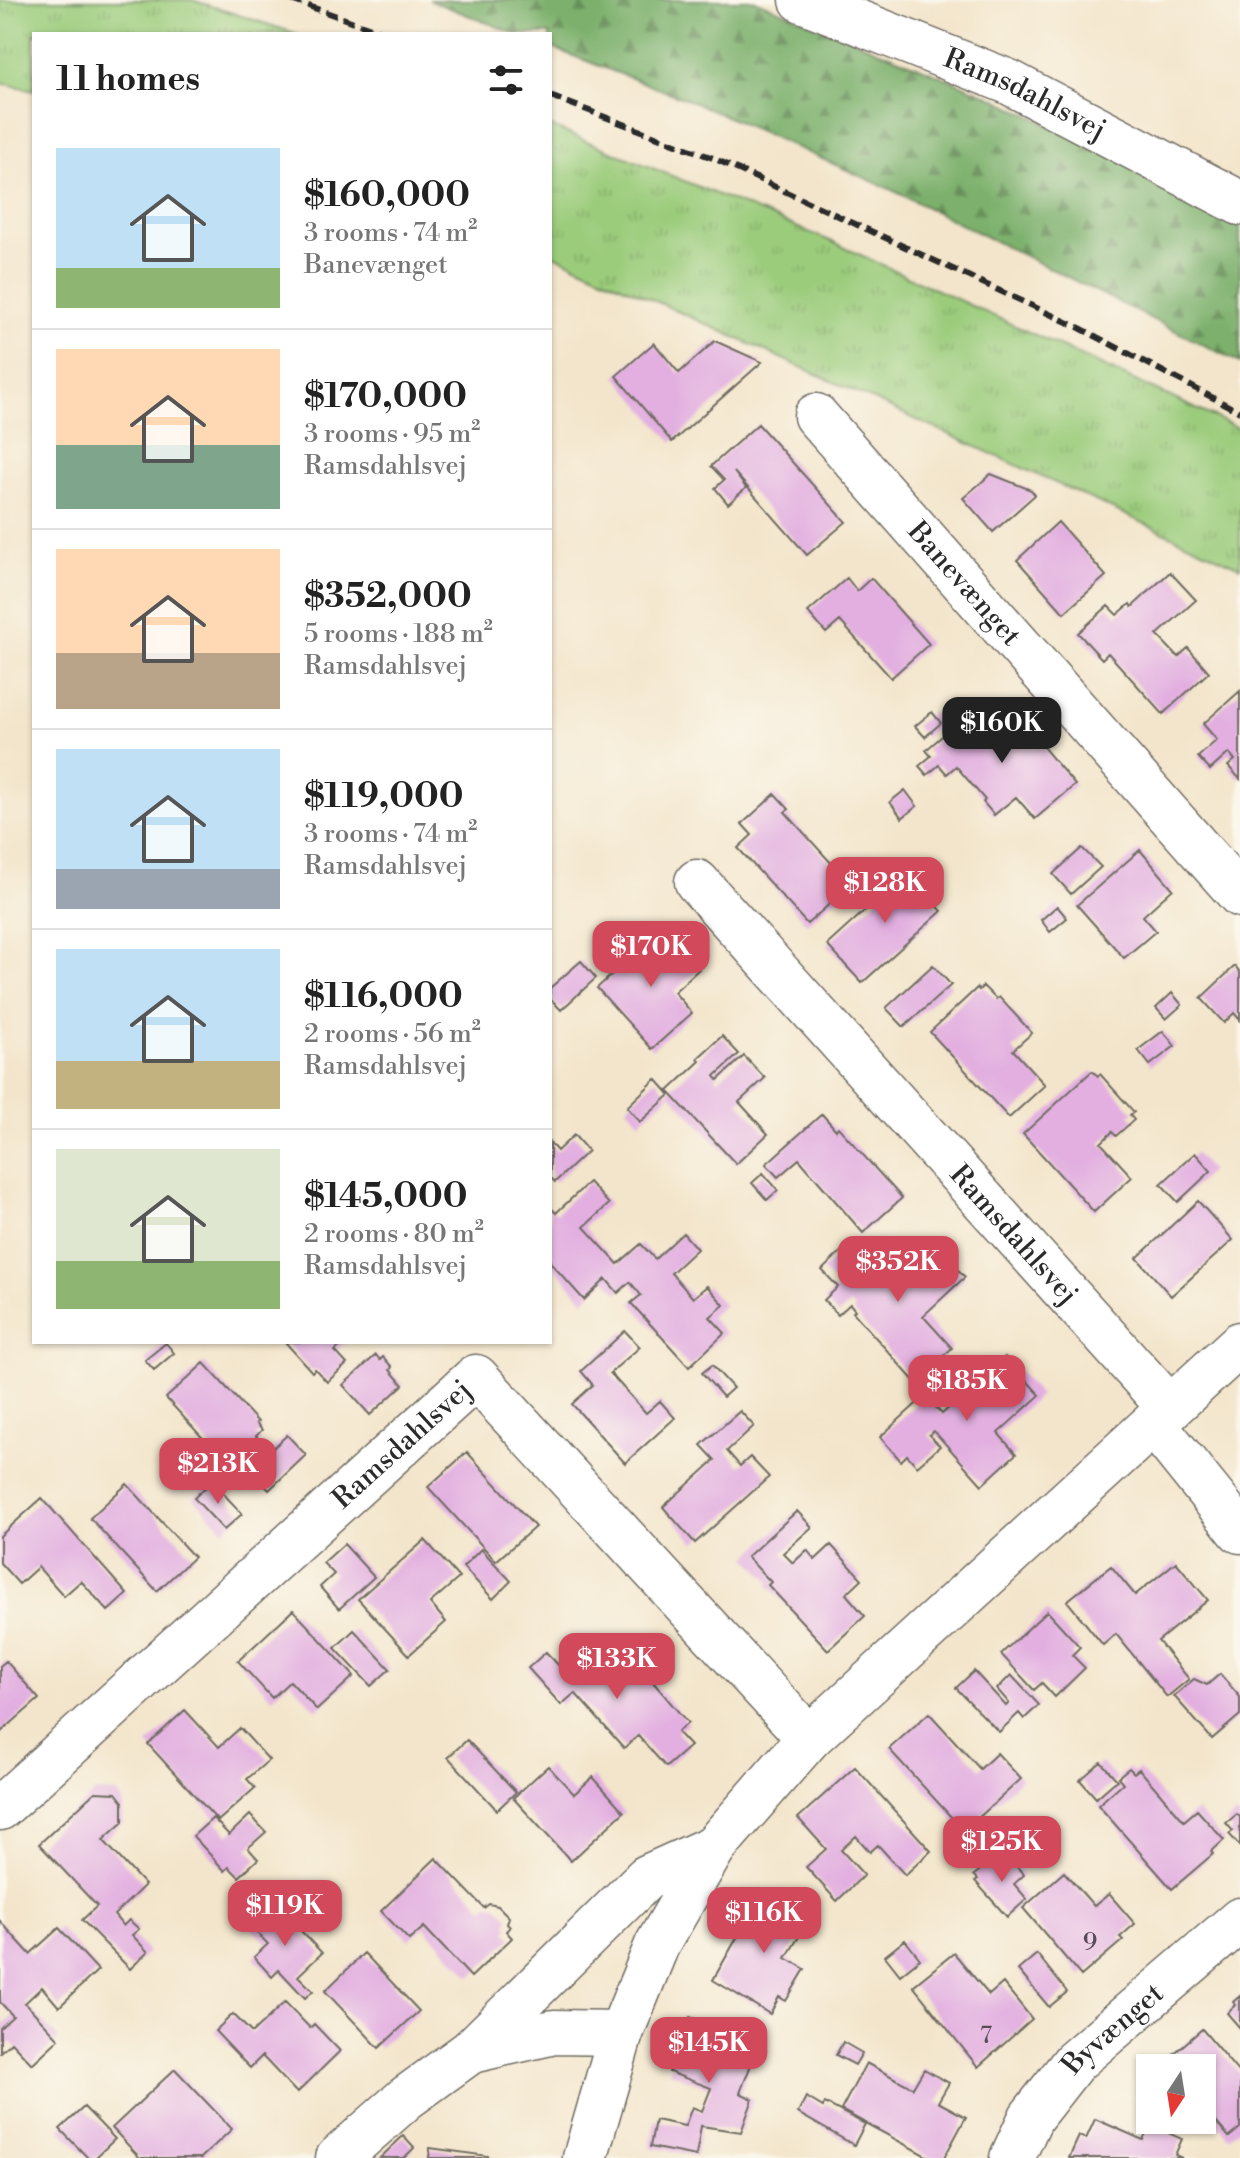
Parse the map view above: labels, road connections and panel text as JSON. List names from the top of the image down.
{
  "streets": {
    "street": ["Ramsdahlsvej", "Banevænget", "Byvænget"]
  },
  "house_numbers": ["9", "7"],
  "north": "bottom",
  "page": {
    "heading": "11 homes",
    "list": [
      {
        "name": "$160,000",
        "note": "3 rooms · 74 m² · Banevænget"
      },
      {
        "name": "$170,000",
        "note": "3 rooms · 95 m² · Ramsdahlsvej"
      },
      {
        "name": "$352,000",
        "note": "5 rooms · 188 m² · Ramsdahlsvej"
      },
      {
        "name": "$119,000",
        "note": "3 rooms · 74 m² · Ramsdahlsvej"
      },
      {
        "name": "$116,000",
        "note": "2 rooms · 56 m² · Ramsdahlsvej"
      },
      {
        "name": "$145,000",
        "note": "2 rooms · 80 m² · Ramsdahlsvej"
      }
    ],
    "price": [
      "$160K",
      "$128K",
      "$170K",
      "$352K",
      "$185K",
      "$213K",
      "$133K",
      "$125K",
      "$119K",
      "$116K",
      "$145K"
    ]
  }
}
